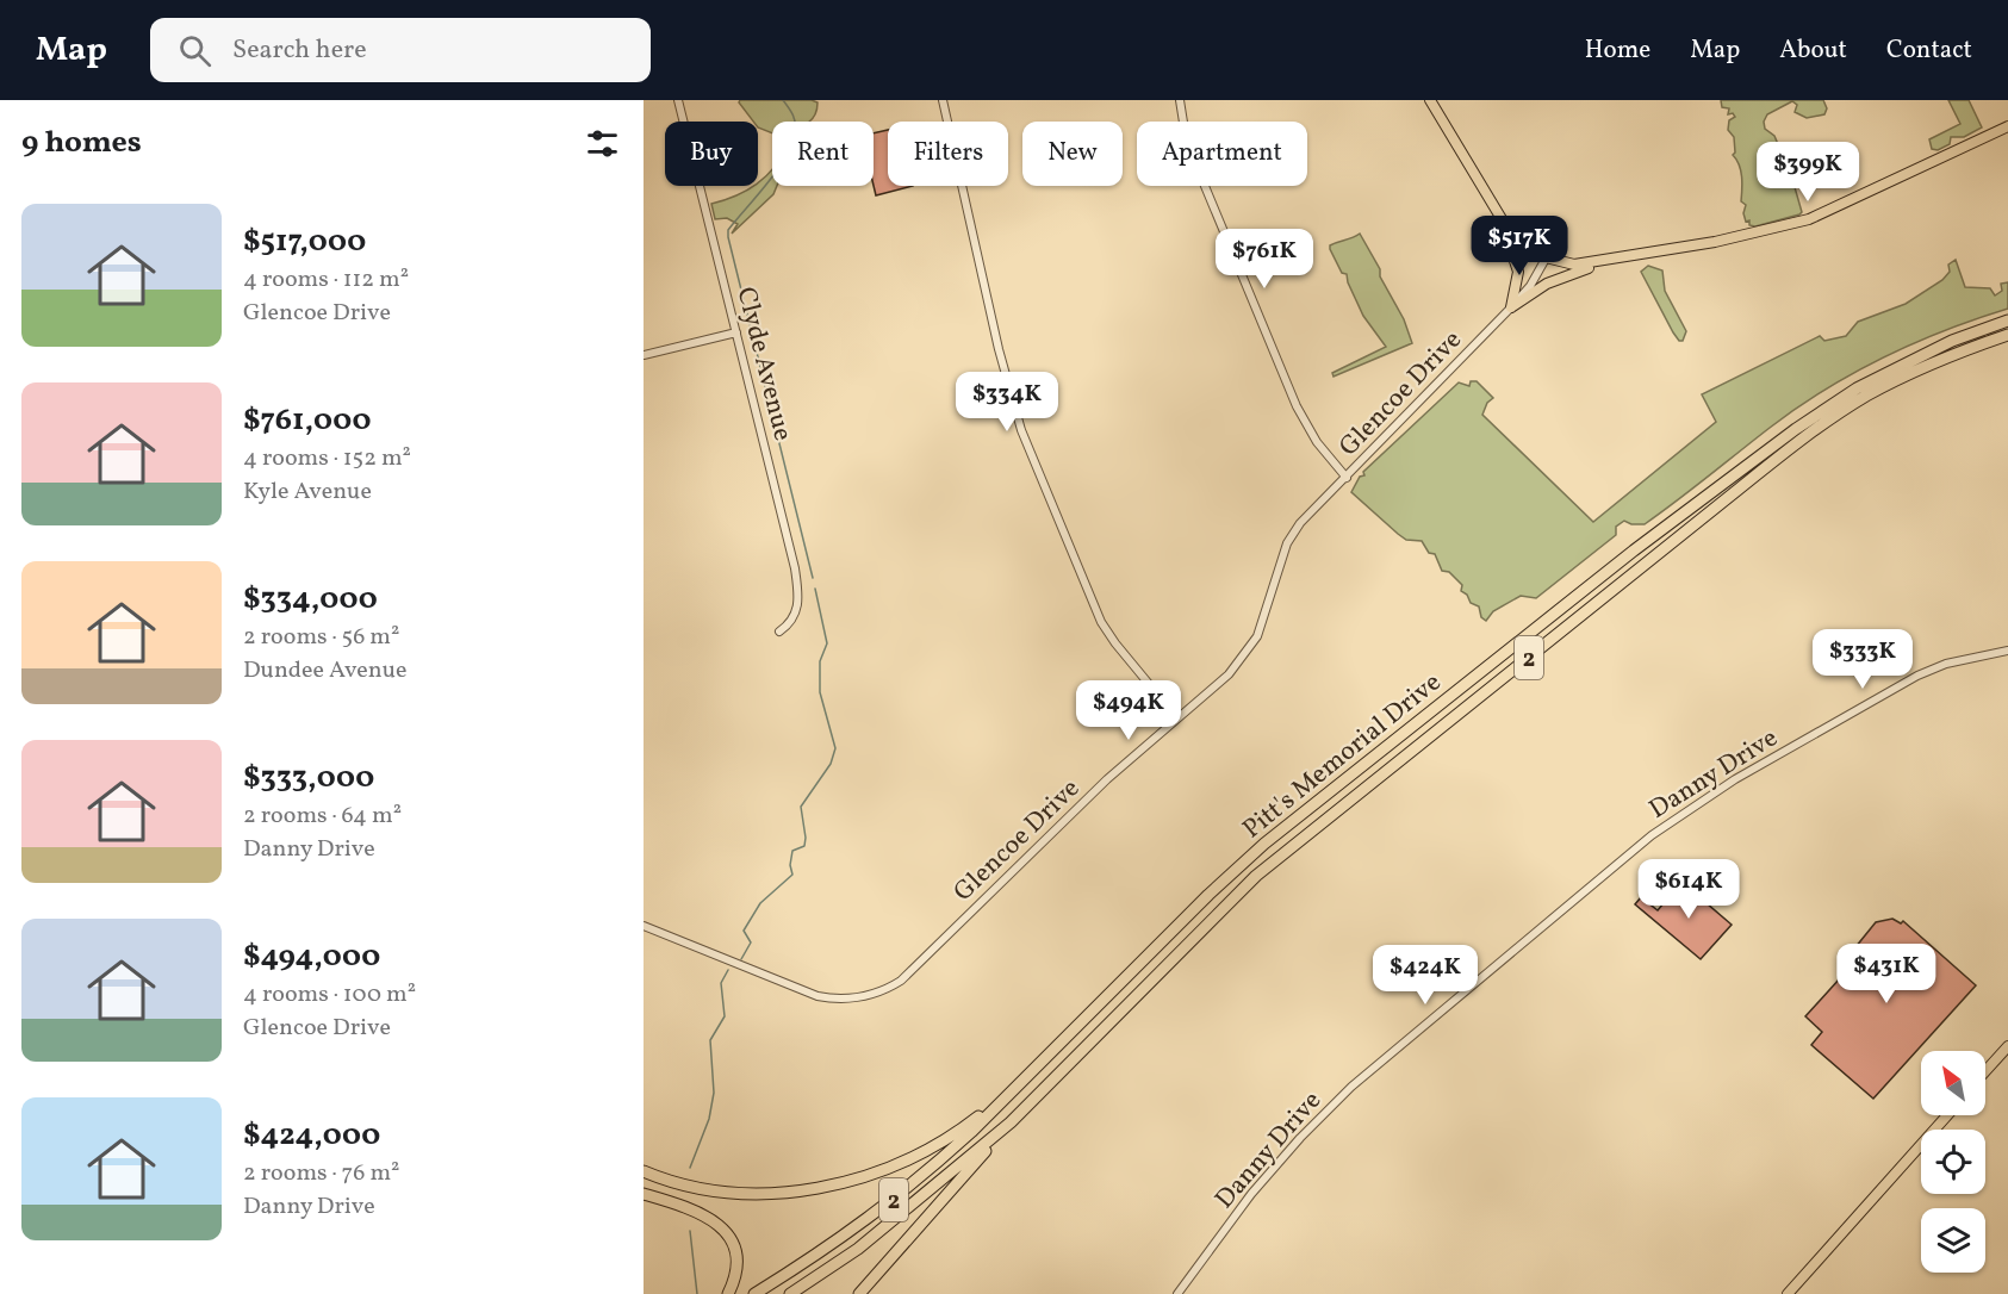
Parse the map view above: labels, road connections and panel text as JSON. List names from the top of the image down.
{
  "streets": {
    "highway": ["2", "Pitt's Memorial Drive"],
    "street": ["Clyde Avenue", "Glencoe Drive", "Danny Drive"]
  },
  "north": "top left",
  "page": {
    "header": "Map",
    "search": "Search here",
    "nav": [
      "Home",
      "Map",
      "About",
      "Contact"
    ],
    "heading": "9 homes",
    "chip": [
      "Buy",
      "Rent",
      "Filters",
      "New",
      "Apartment"
    ],
    "price": [
      "$399K",
      "$517K",
      "$761K",
      "$334K",
      "$333K",
      "$494K",
      "$614K",
      "$431K",
      "$424K"
    ],
    "list": [
      {
        "name": "$517,000",
        "note": "4 rooms · 112 m² · Glencoe Drive"
      },
      {
        "name": "$761,000",
        "note": "4 rooms · 152 m² · Kyle Avenue"
      },
      {
        "name": "$334,000",
        "note": "2 rooms · 56 m² · Dundee Avenue"
      },
      {
        "name": "$333,000",
        "note": "2 rooms · 64 m² · Danny Drive"
      },
      {
        "name": "$494,000",
        "note": "4 rooms · 100 m² · Glencoe Drive"
      },
      {
        "name": "$424,000",
        "note": "2 rooms · 76 m² · Danny Drive"
      }
    ]
  }
}
